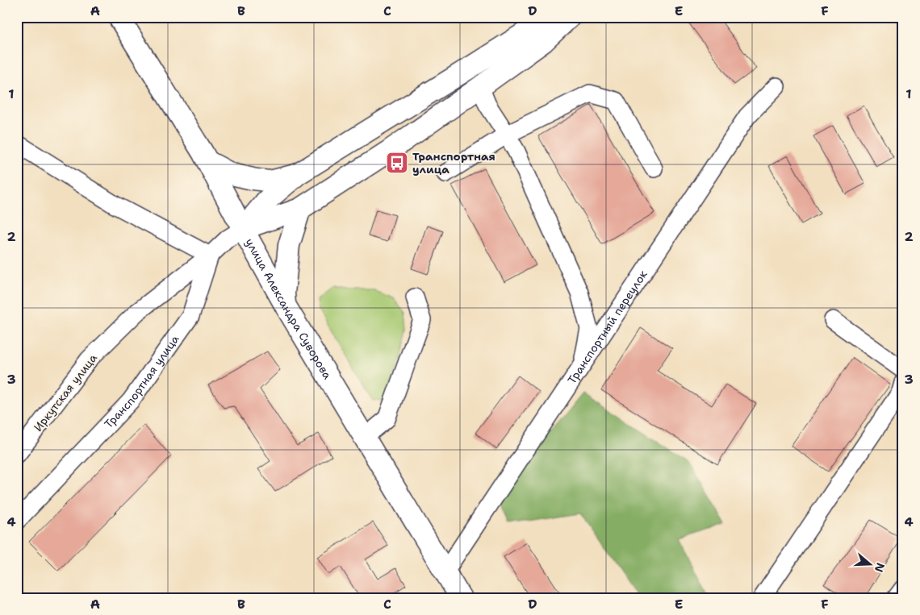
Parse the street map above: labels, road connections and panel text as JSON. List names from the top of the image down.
{
  "streets": {
    "main road": ["улица Александра Суворова", "Транспортная улица"],
    "street": ["Транспортный переулок", "Иркутская улица"]
  },
  "crossings": [
    ["улица Александра Суворова", "Транспортный переулок"],
    ["улица Александра Суворова", "Транспортная улица"],
    ["Транспортная улица", "Иркутская улица"]
  ],
  "places": {
    "bus stop": ["Транспортная улица"]
  },
  "north": "right",
  "grid": {
    "columns": [
      "A",
      "B",
      "C",
      "D",
      "E",
      "F"
    ],
    "rows": [
      "1",
      "2",
      "3",
      "4"
    ]
  }
}
